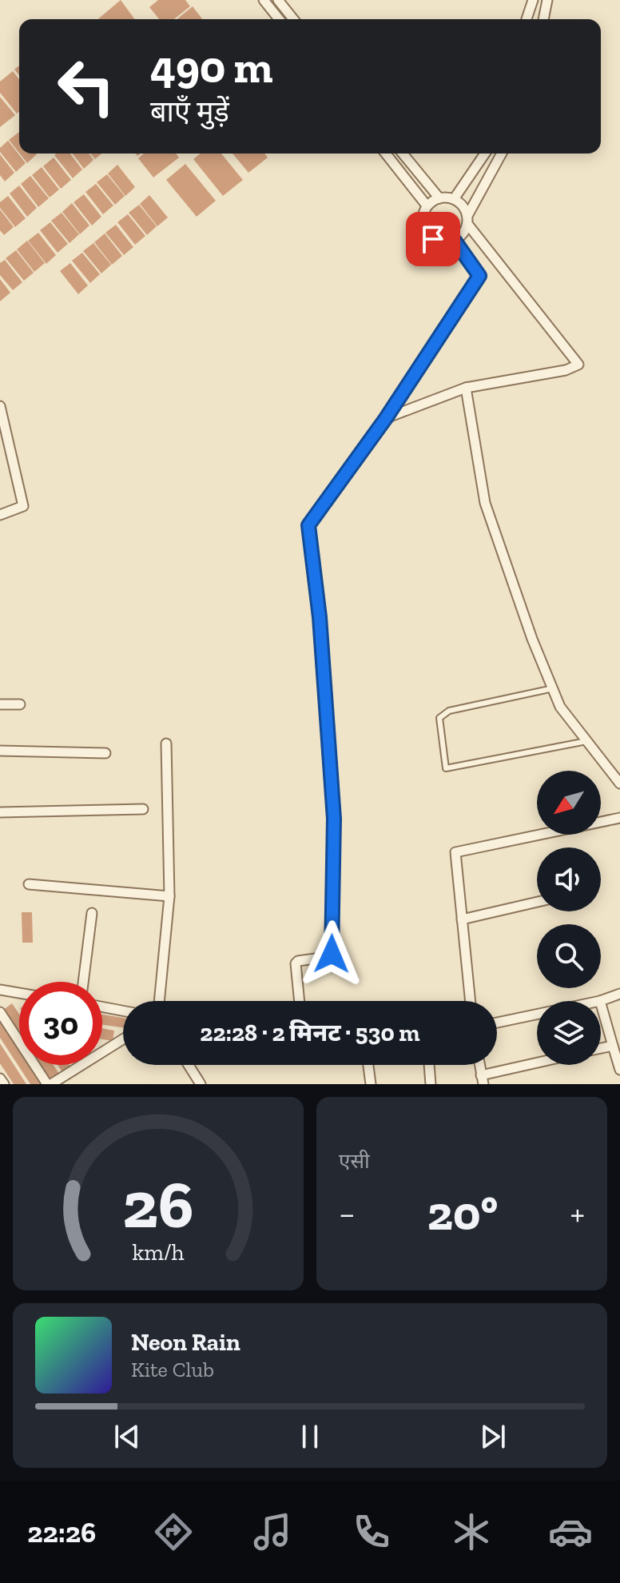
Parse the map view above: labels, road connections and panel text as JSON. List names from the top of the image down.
{
  "north": "bottom left",
  "page": {
    "turn": ["490 m", "बाएँ मुड़ें"],
    "limit": "30",
    "trip": "22:28 · 2 मिनट · 530 m",
    "tile": "एसी",
    "heat": ["−", "20°", "+"],
    "song": ["Neon Rain", "Kite Club"],
    "tabs": "22:26",
    "gauge": ["26", "km/h"]
  }
}
